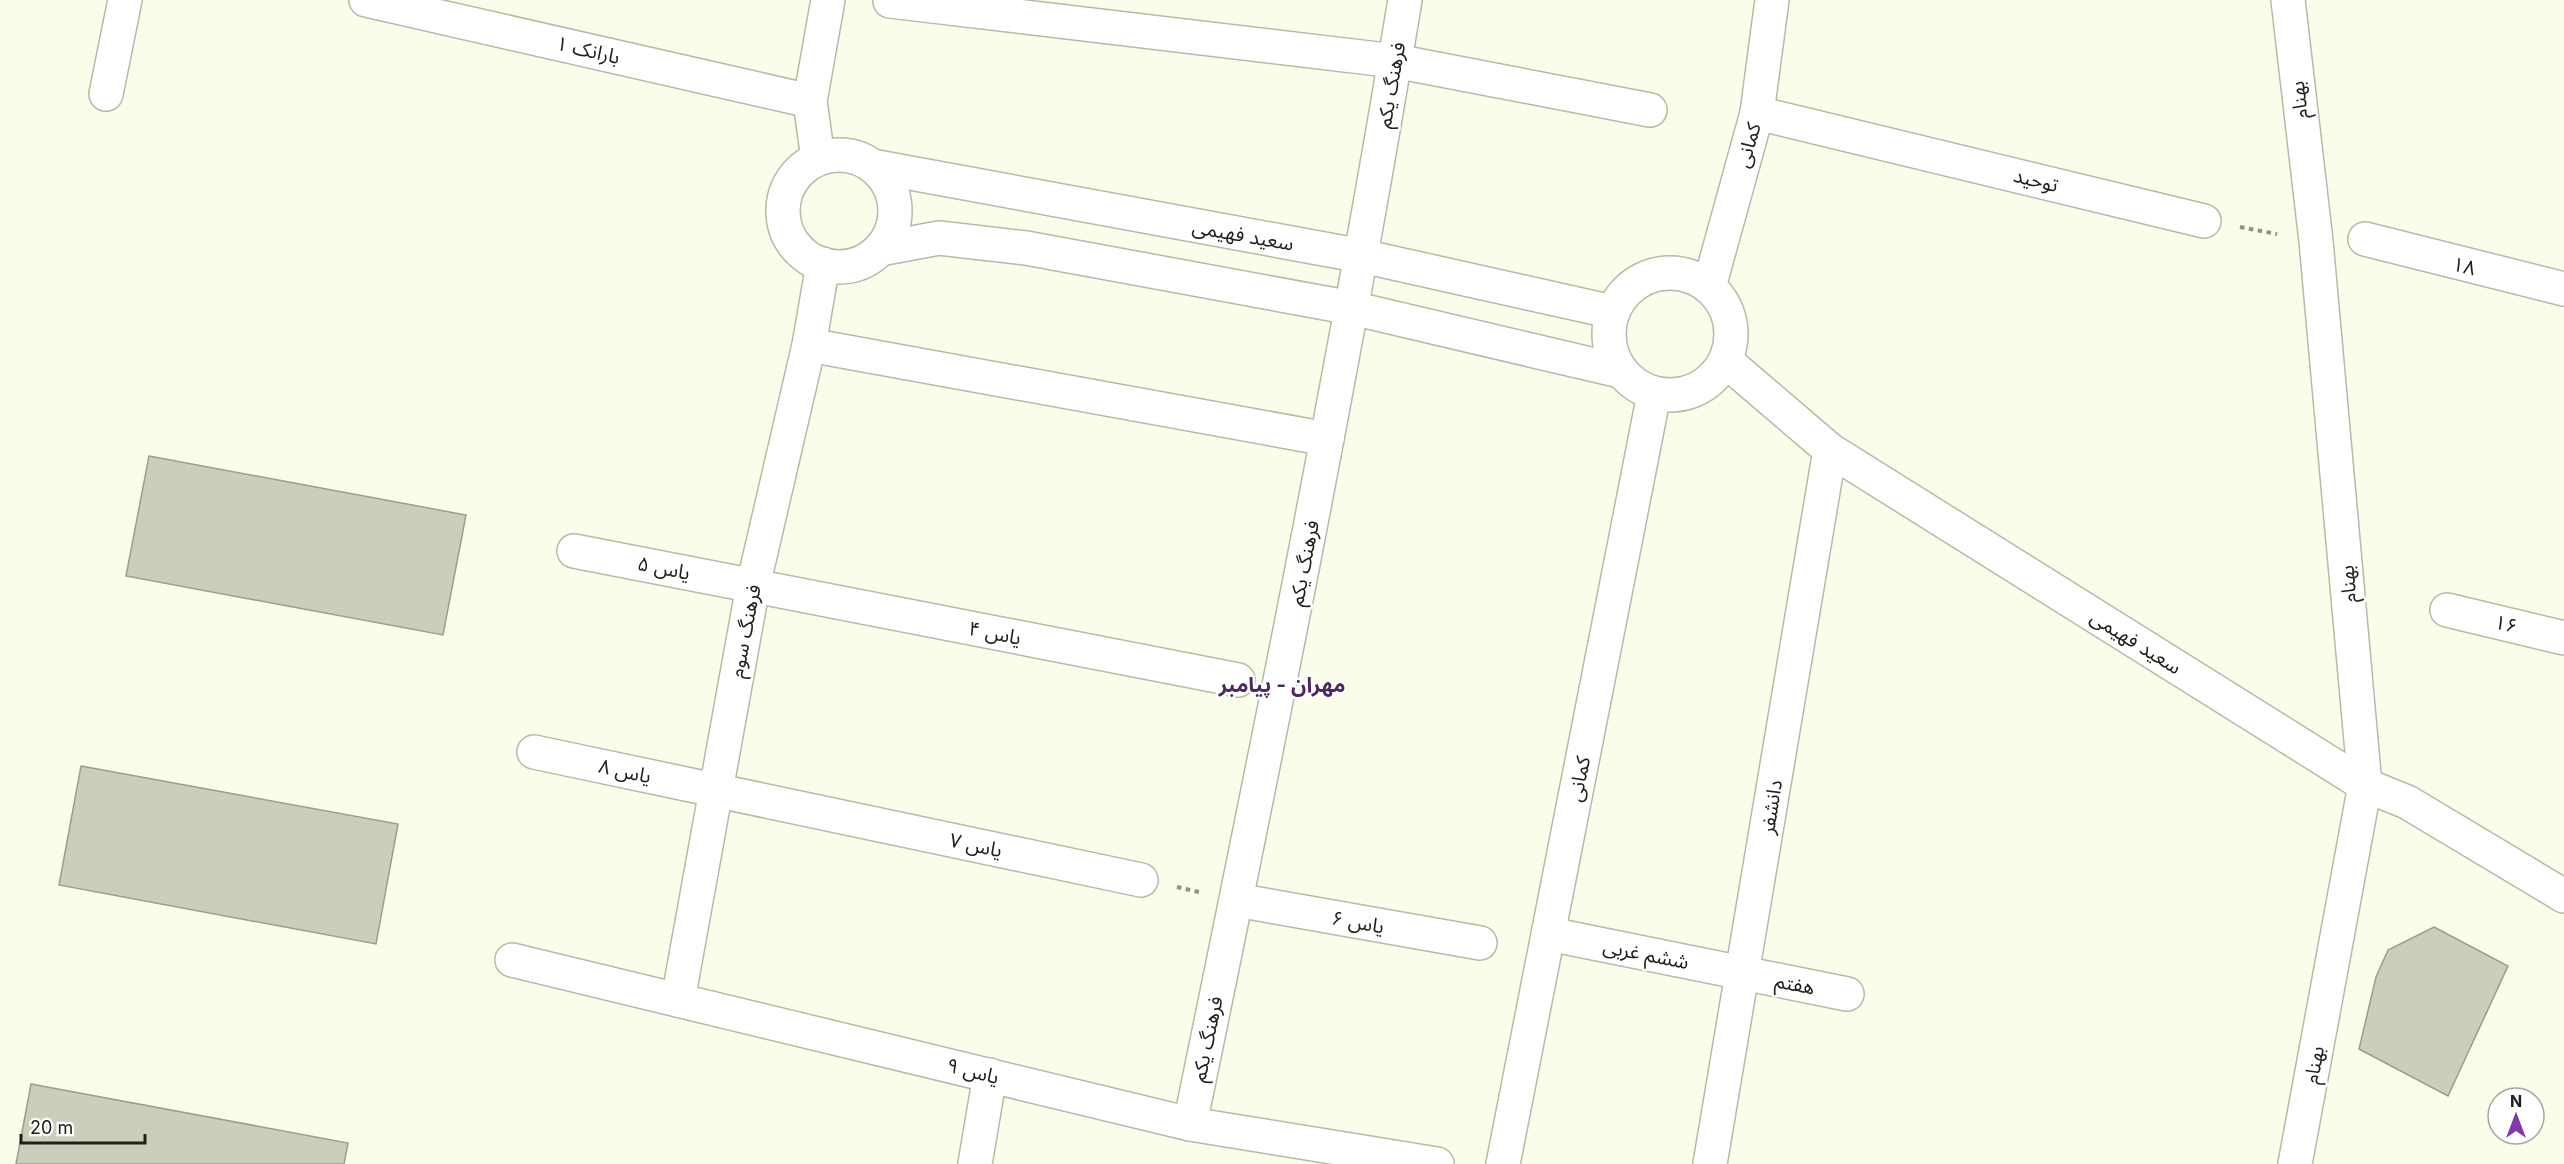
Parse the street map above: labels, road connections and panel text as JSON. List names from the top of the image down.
{
  "streets": {
    "street": [
      "بارانک ۱",
      "فرهنگ یکم",
      "بهنام",
      "کمانی",
      "توحید",
      "سعید فهیمی",
      "۱۸",
      "یاس ۵",
      "۱۶",
      "فرهنگ سوم",
      "یاس ۴",
      "یاس ۸",
      "دانشفر",
      "یاس ۷",
      "یاس ۶",
      "ششم غربی",
      "هفتم",
      "یاس ۹"
    ]
  },
  "crossings": [
    ["فرهنگ یکم", "سعید فهیمی"],
    ["فرهنگ یکم", "یاس ۶"],
    ["فرهنگ یکم", "یاس ۹"],
    ["بهنام", "سعید فهیمی"],
    ["کمانی", "توحید"],
    ["کمانی", "سعید فهیمی"],
    ["کمانی", "ششم غربی"],
    ["سعید فهیمی", "فرهنگ سوم"],
    ["سعید فهیمی", "دانشفر"],
    ["یاس ۵", "فرهنگ سوم"],
    ["یاس ۵", "یاس ۴"],
    ["فرهنگ سوم", "یاس ۴"],
    ["فرهنگ سوم", "یاس ۸"],
    ["فرهنگ سوم", "یاس ۷"],
    ["فرهنگ سوم", "یاس ۹"],
    ["یاس ۸", "یاس ۷"],
    ["دانشفر", "ششم غربی"],
    ["دانشفر", "هفتم"],
    ["ششم غربی", "هفتم"]
  ],
  "districts": ["مهران - پیامبر"],
  "scale_bar": "20 m",
  "north": "top"
}
